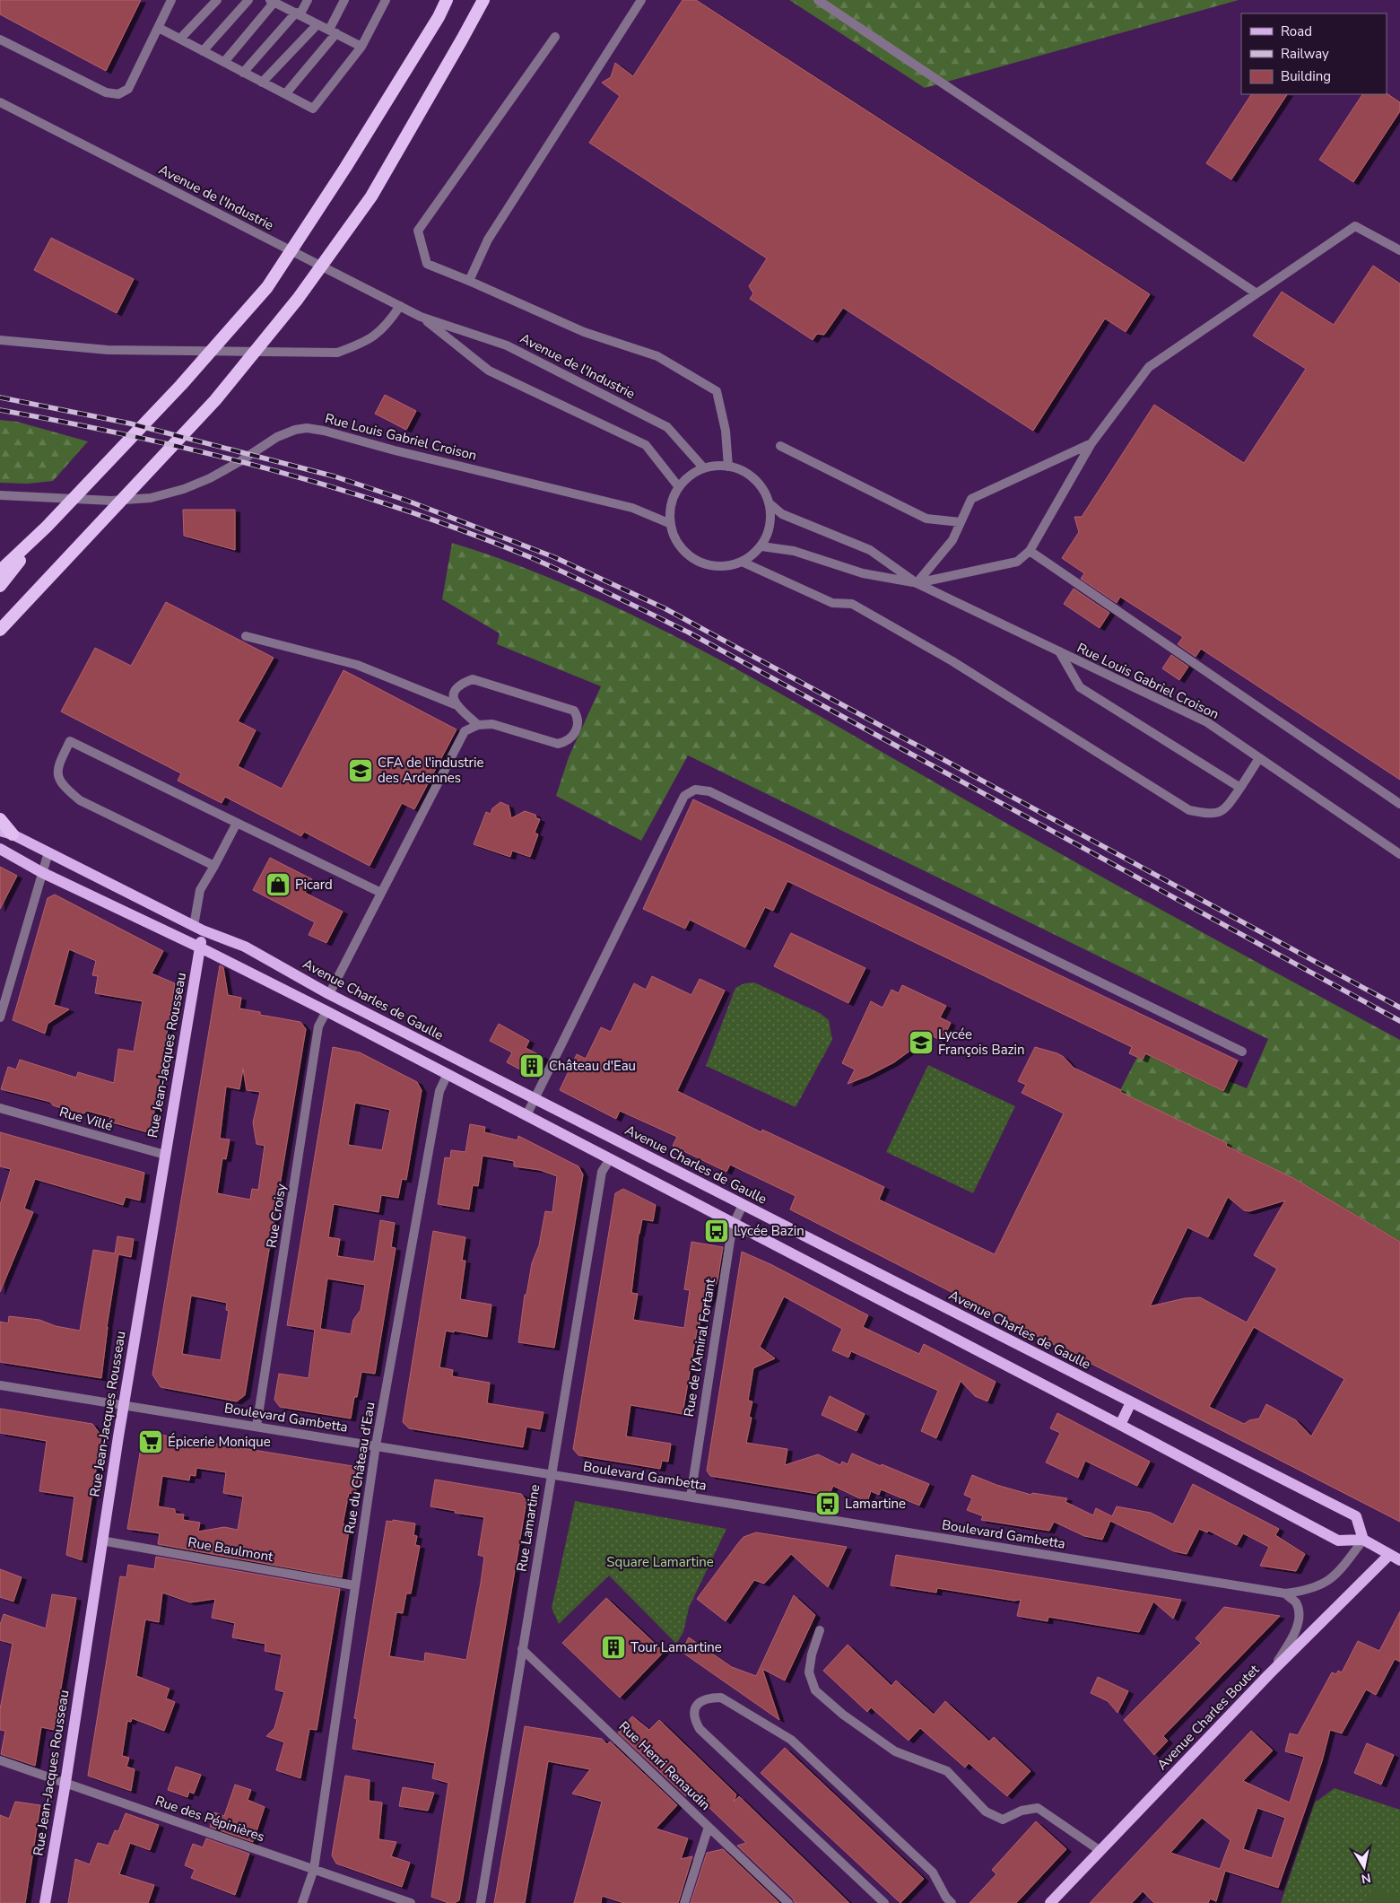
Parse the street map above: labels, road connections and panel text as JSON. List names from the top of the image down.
{
  "streets": {
    "main road": ["Avenue Charles de Gaulle", "Rue Jean-Jacques Rousseau", "Avenue Charles Boutet"],
    "street": [
      "Avenue de l'Industrie",
      "Rue Louis Gabriel Croison",
      "Rue Villé",
      "Rue Croisy",
      "Rue de l'Amiral Fortant",
      "Boulevard Gambetta",
      "Rue du Château d'Eau",
      "Rue Lamartine",
      "Rue Baulmont",
      "Rue Henri Renaudin",
      "Rue des Pépinières"
    ]
  },
  "crossings": [
    ["Avenue de l'Industrie", "Rue Louis Gabriel Croison"],
    ["Avenue Charles de Gaulle", "Rue Jean-Jacques Rousseau"],
    ["Avenue Charles de Gaulle", "Rue de l'Amiral Fortant"],
    ["Avenue Charles de Gaulle", "Boulevard Gambetta"],
    ["Rue Jean-Jacques Rousseau", "Rue Villé"],
    ["Rue Jean-Jacques Rousseau", "Boulevard Gambetta"],
    ["Rue Jean-Jacques Rousseau", "Rue Baulmont"],
    ["Rue Jean-Jacques Rousseau", "Rue des Pépinières"],
    ["Rue Croisy", "Boulevard Gambetta"],
    ["Rue de l'Amiral Fortant", "Boulevard Gambetta"],
    ["Boulevard Gambetta", "Rue du Château d'Eau"],
    ["Boulevard Gambetta", "Rue Lamartine"],
    ["Rue du Château d'Eau", "Rue Baulmont"],
    ["Rue du Château d'Eau", "Rue des Pépinières"],
    ["Rue Lamartine", "Rue Henri Renaudin"]
  ],
  "parks": ["Square Lamartine"],
  "places": {
    "school or university": ["CFA de l'industrie des Ardennes", "Lycée François Bazin"],
    "shop": ["Picard"],
    "building": ["Château d'Eau", "Tour Lamartine"],
    "bus stop": ["Lycée Bazin", "Lamartine"],
    "supermarket": ["Épicerie Monique"]
  },
  "legend": ["Road", "Railway", "Building"],
  "north": "bottom"
}
